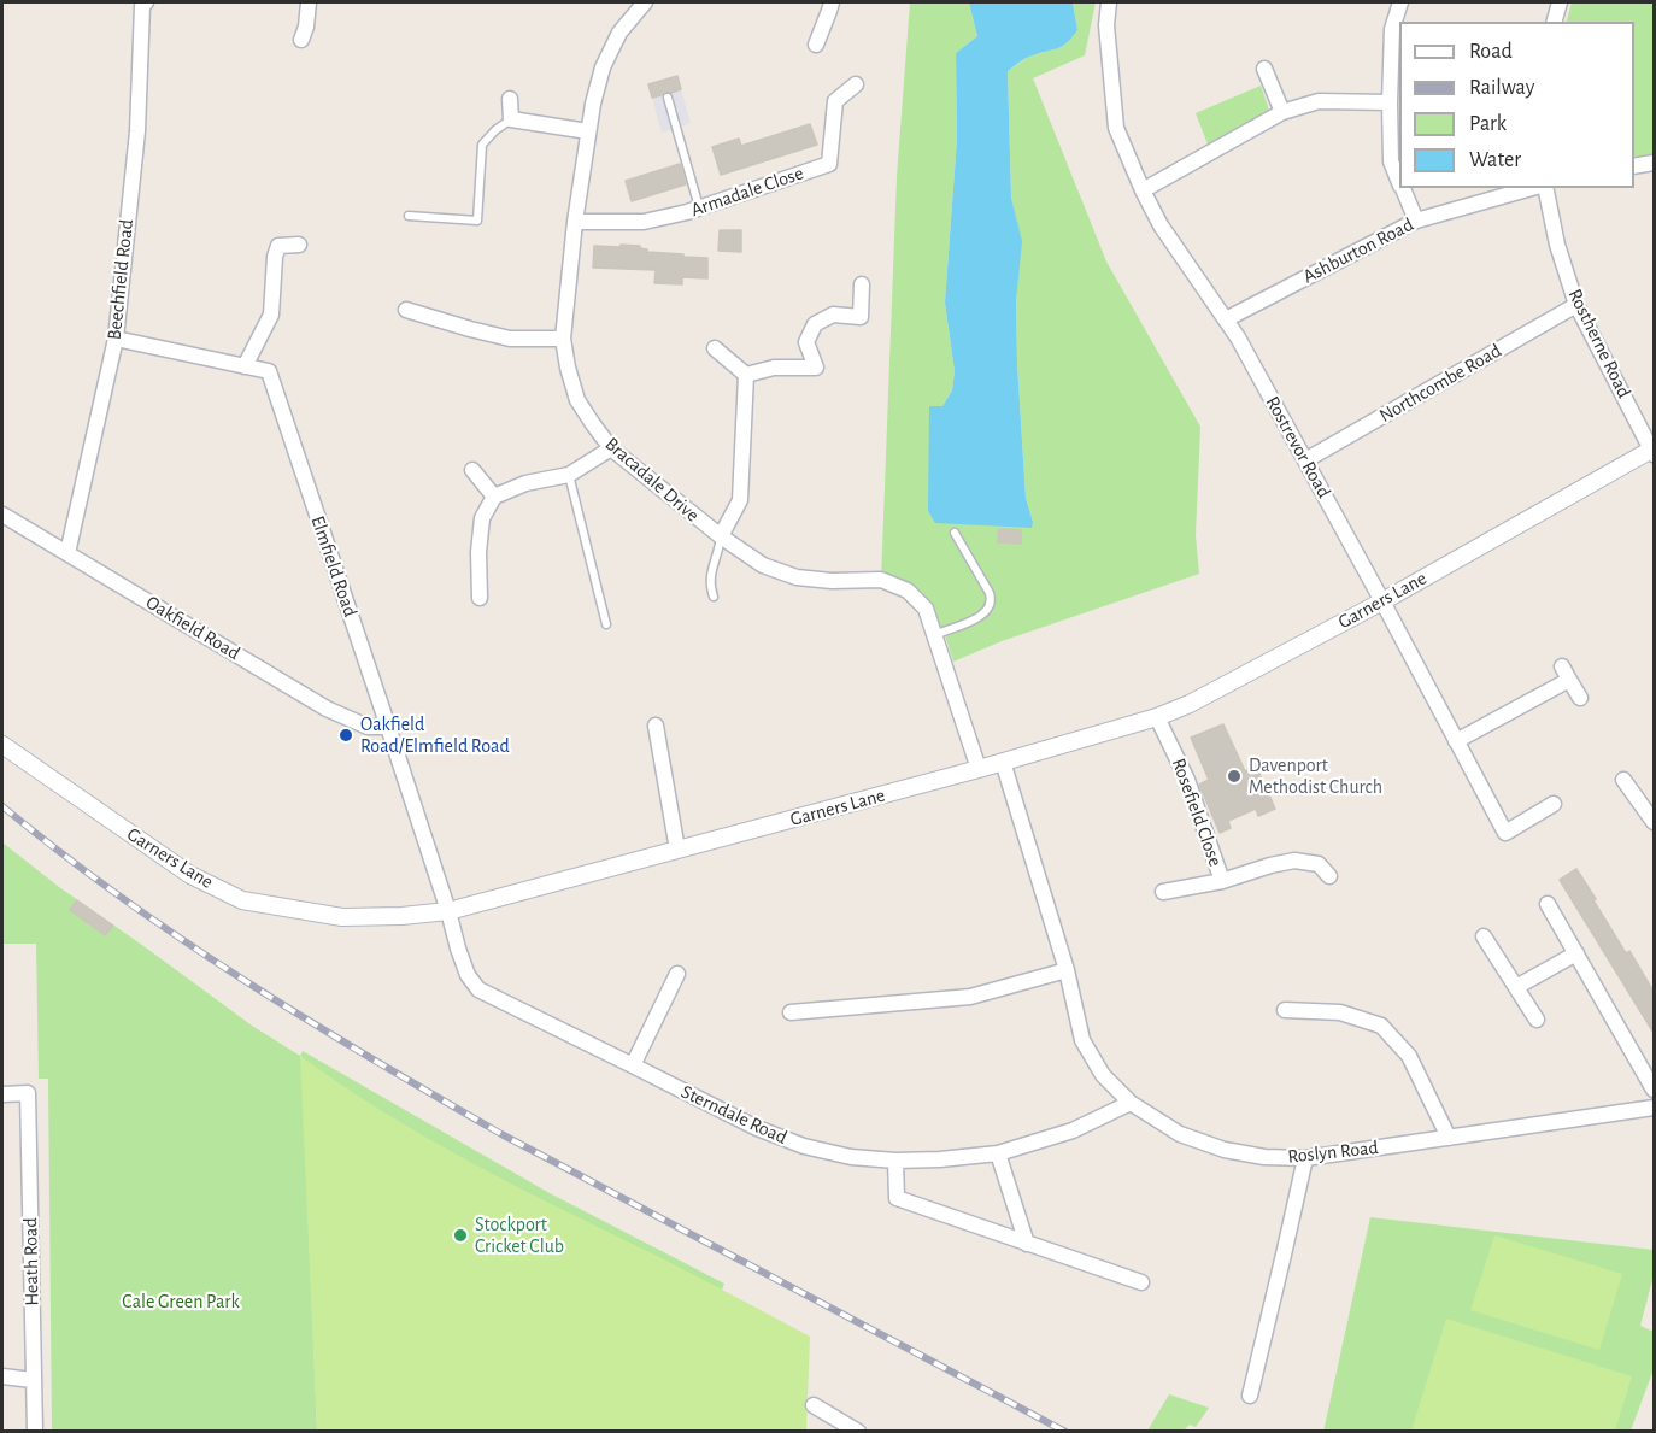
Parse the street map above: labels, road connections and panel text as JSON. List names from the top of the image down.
{
  "streets": {
    "street": [
      "Armadale Close",
      "Ashburton Road",
      "Beechfield Road",
      "Rostherne Road",
      "Northcombe Road",
      "Rostrevor Road",
      "Bracadale Drive",
      "Elmfield Road",
      "Garners Lane",
      "Oakfield Road",
      "Rosefield Close",
      "Sterndale Road",
      "Roslyn Road",
      "Heath Road"
    ]
  },
  "crossings": [
    ["Armadale Close", "Bracadale Drive"],
    ["Ashburton Road", "Rostrevor Road"],
    ["Beechfield Road", "Elmfield Road"],
    ["Beechfield Road", "Oakfield Road"],
    ["Rostherne Road", "Northcombe Road"],
    ["Rostherne Road", "Garners Lane"],
    ["Northcombe Road", "Rostrevor Road"],
    ["Rostrevor Road", "Garners Lane"],
    ["Bracadale Drive", "Garners Lane"],
    ["Elmfield Road", "Garners Lane"],
    ["Elmfield Road", "Oakfield Road"],
    ["Elmfield Road", "Sterndale Road"],
    ["Garners Lane", "Rosefield Close"],
    ["Garners Lane", "Sterndale Road"],
    ["Garners Lane", "Roslyn Road"],
    ["Sterndale Road", "Roslyn Road"]
  ],
  "parks": ["Cale Green Park"],
  "places": ["Oakfield Road/Elmfield Road", "Davenport Methodist Church", "Stockport Cricket Club"],
  "legend": [
    "Road",
    "Railway",
    "Park",
    "Water"
  ]
}
